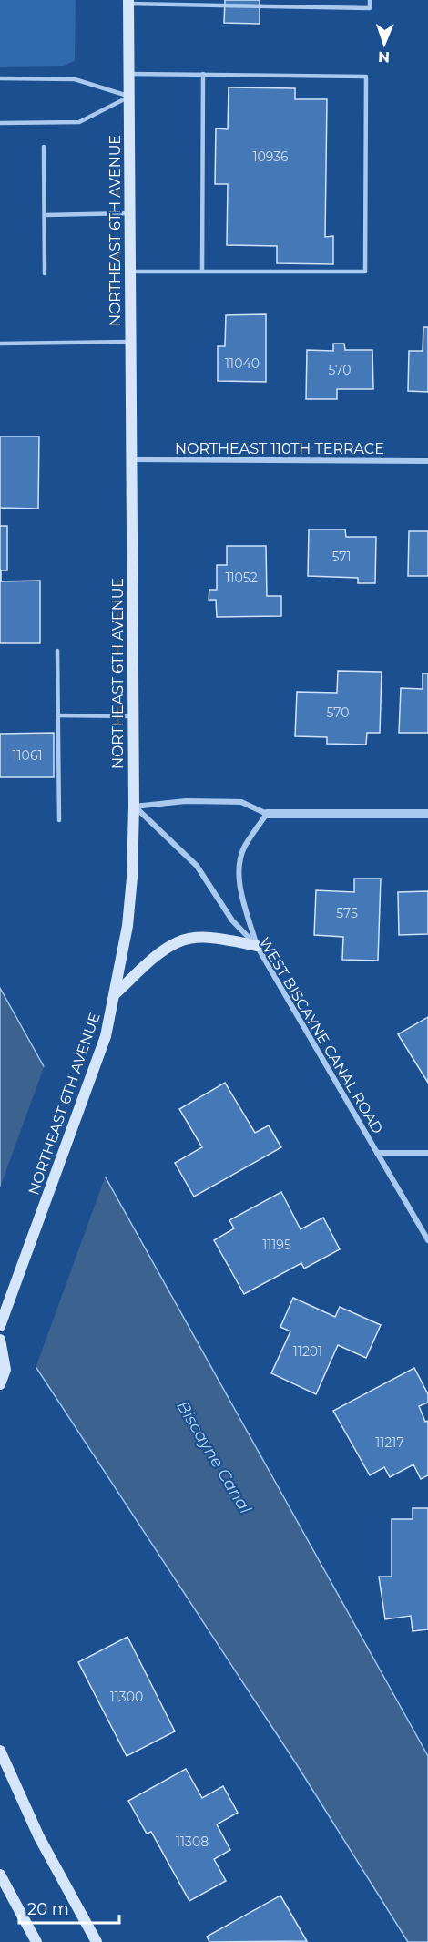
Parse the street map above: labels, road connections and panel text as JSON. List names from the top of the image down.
{
  "streets": {
    "main road": ["NORTHEAST 6TH AVENUE"],
    "street": ["NORTHEAST 110TH TERRACE", "WEST BISCAYNE CANAL ROAD"]
  },
  "crossings": [
    ["NORTHEAST 6TH AVENUE", "NORTHEAST 110TH TERRACE"],
    ["NORTHEAST 6TH AVENUE", "WEST BISCAYNE CANAL ROAD"]
  ],
  "water": ["Biscayne Canal"],
  "house_numbers": [
    "10936",
    "11040",
    "570",
    "571",
    "11052",
    "570",
    "11061",
    "575",
    "11195",
    "11201",
    "11217",
    "11300",
    "11308"
  ],
  "scale_bar": "20 m",
  "north": "bottom"
}
